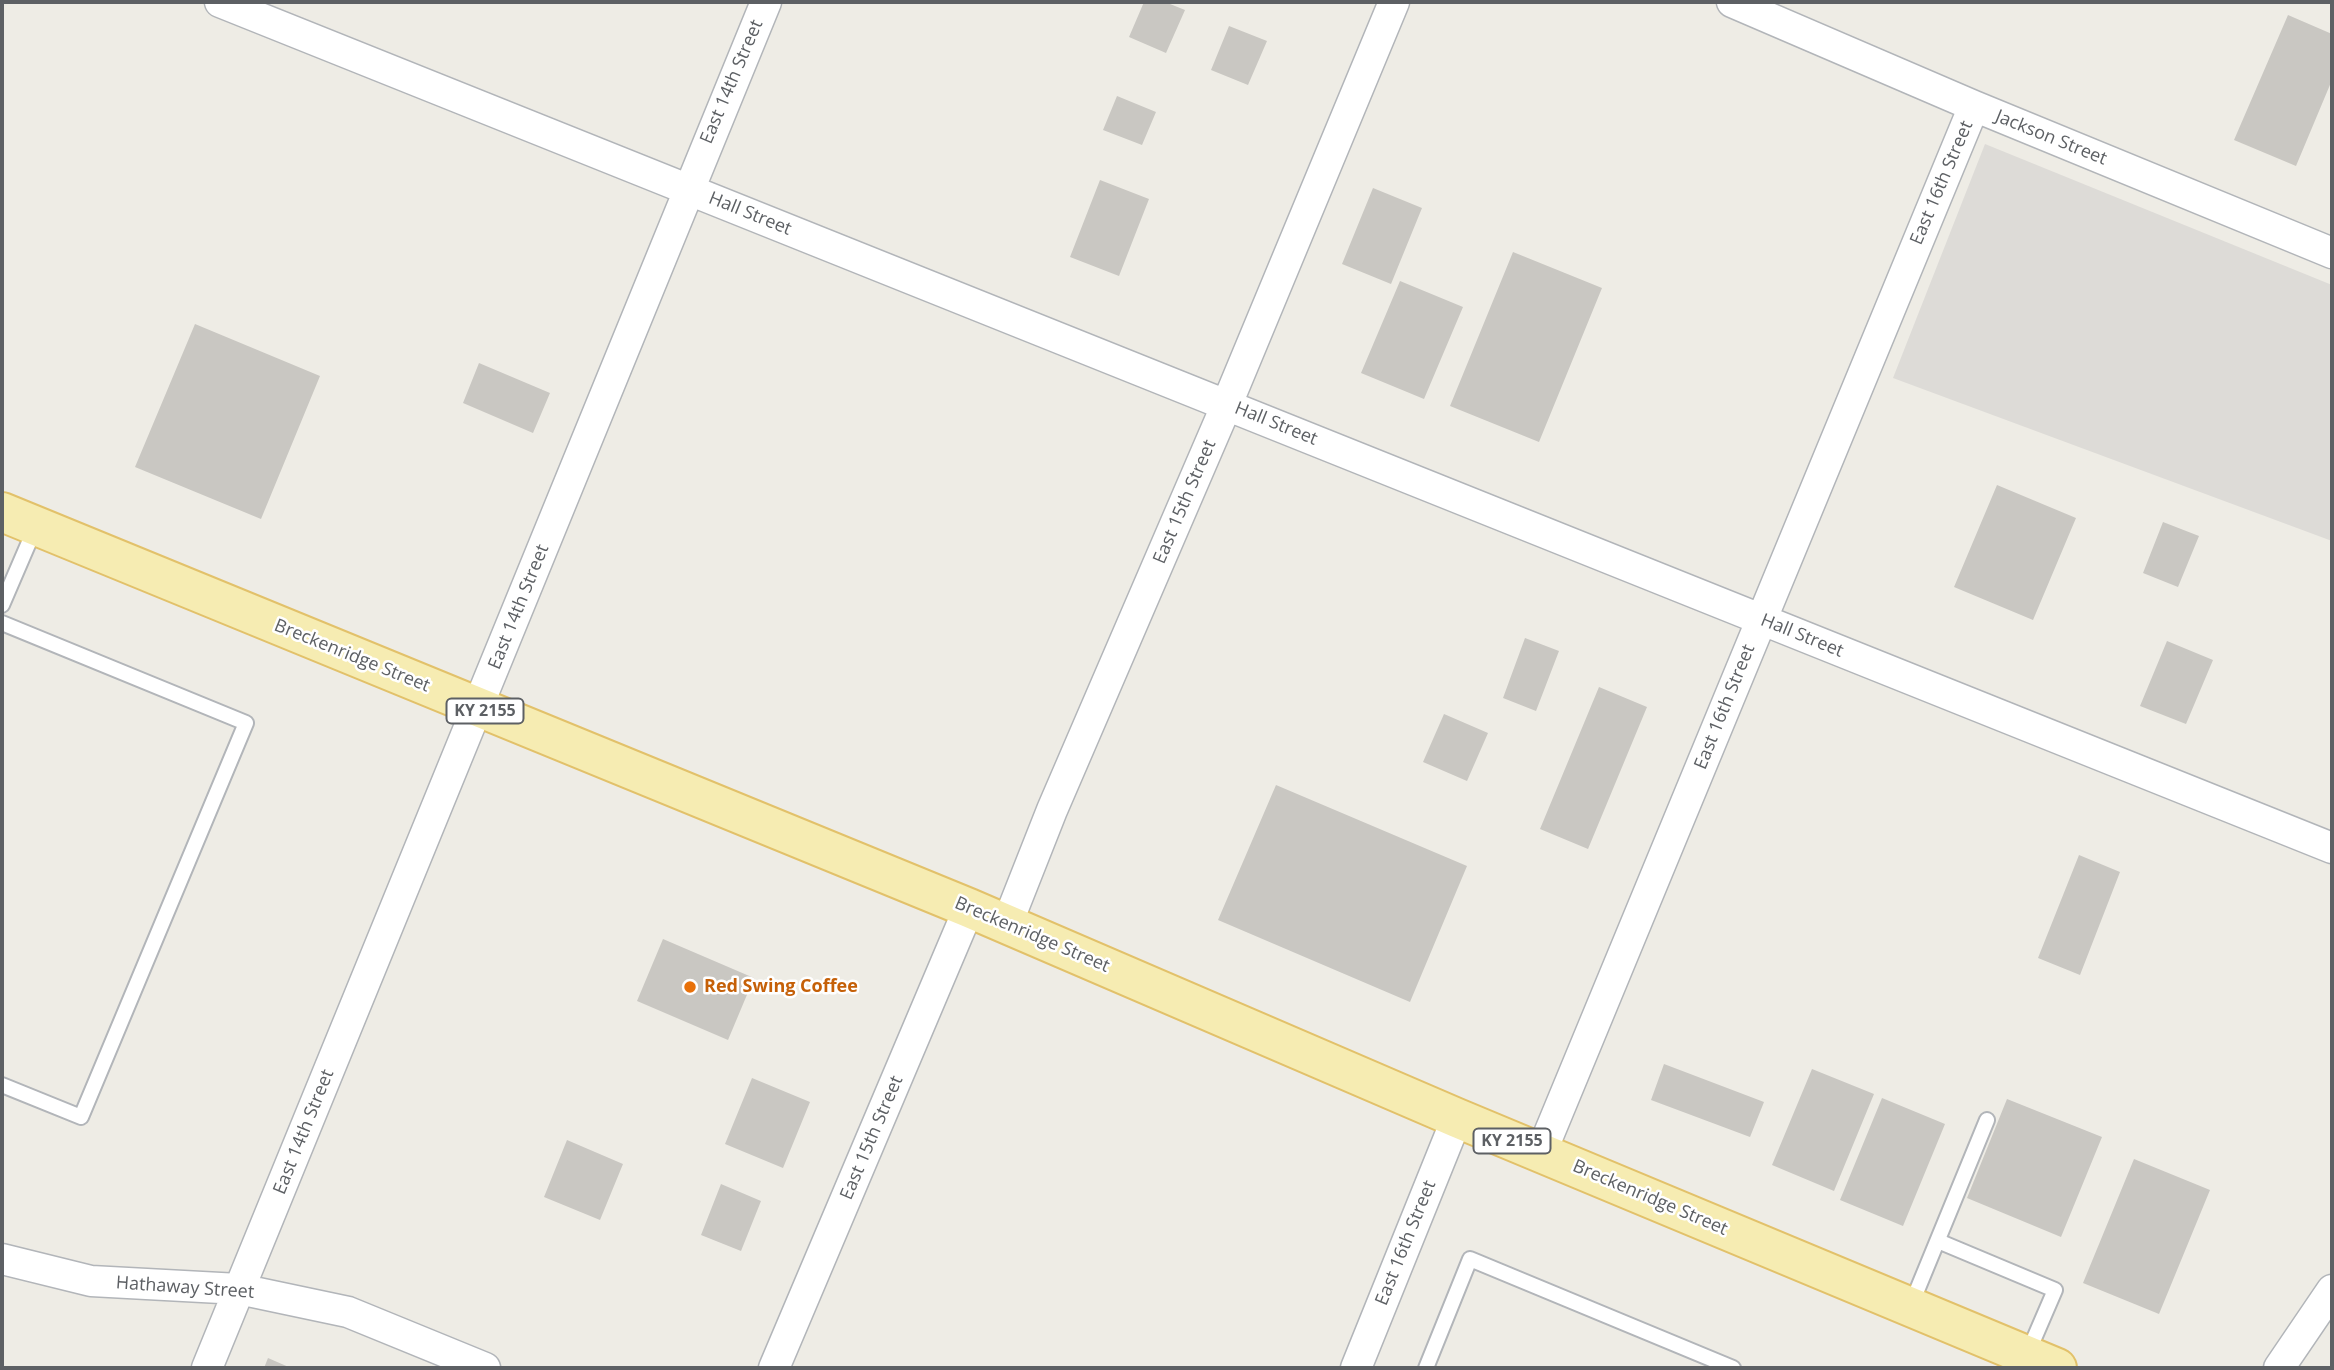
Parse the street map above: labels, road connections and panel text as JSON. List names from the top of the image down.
{
  "streets": {
    "main road": ["Breckenridge Street", "KY 2155"],
    "street": [
      "East 14th Street",
      "Jackson Street",
      "East 16th Street",
      "Hall Street",
      "East 15th Street",
      "Hathaway Street"
    ]
  },
  "crossings": [
    ["East 14th Street", "Hall Street"],
    ["East 14th Street", "Breckenridge Street"],
    ["East 14th Street", "Hathaway Street"],
    ["Jackson Street", "East 16th Street"],
    ["East 16th Street", "Hall Street"],
    ["East 16th Street", "Breckenridge Street"],
    ["Hall Street", "East 15th Street"],
    ["East 15th Street", "Breckenridge Street"]
  ],
  "places": ["Red Swing Coffee"]
}
